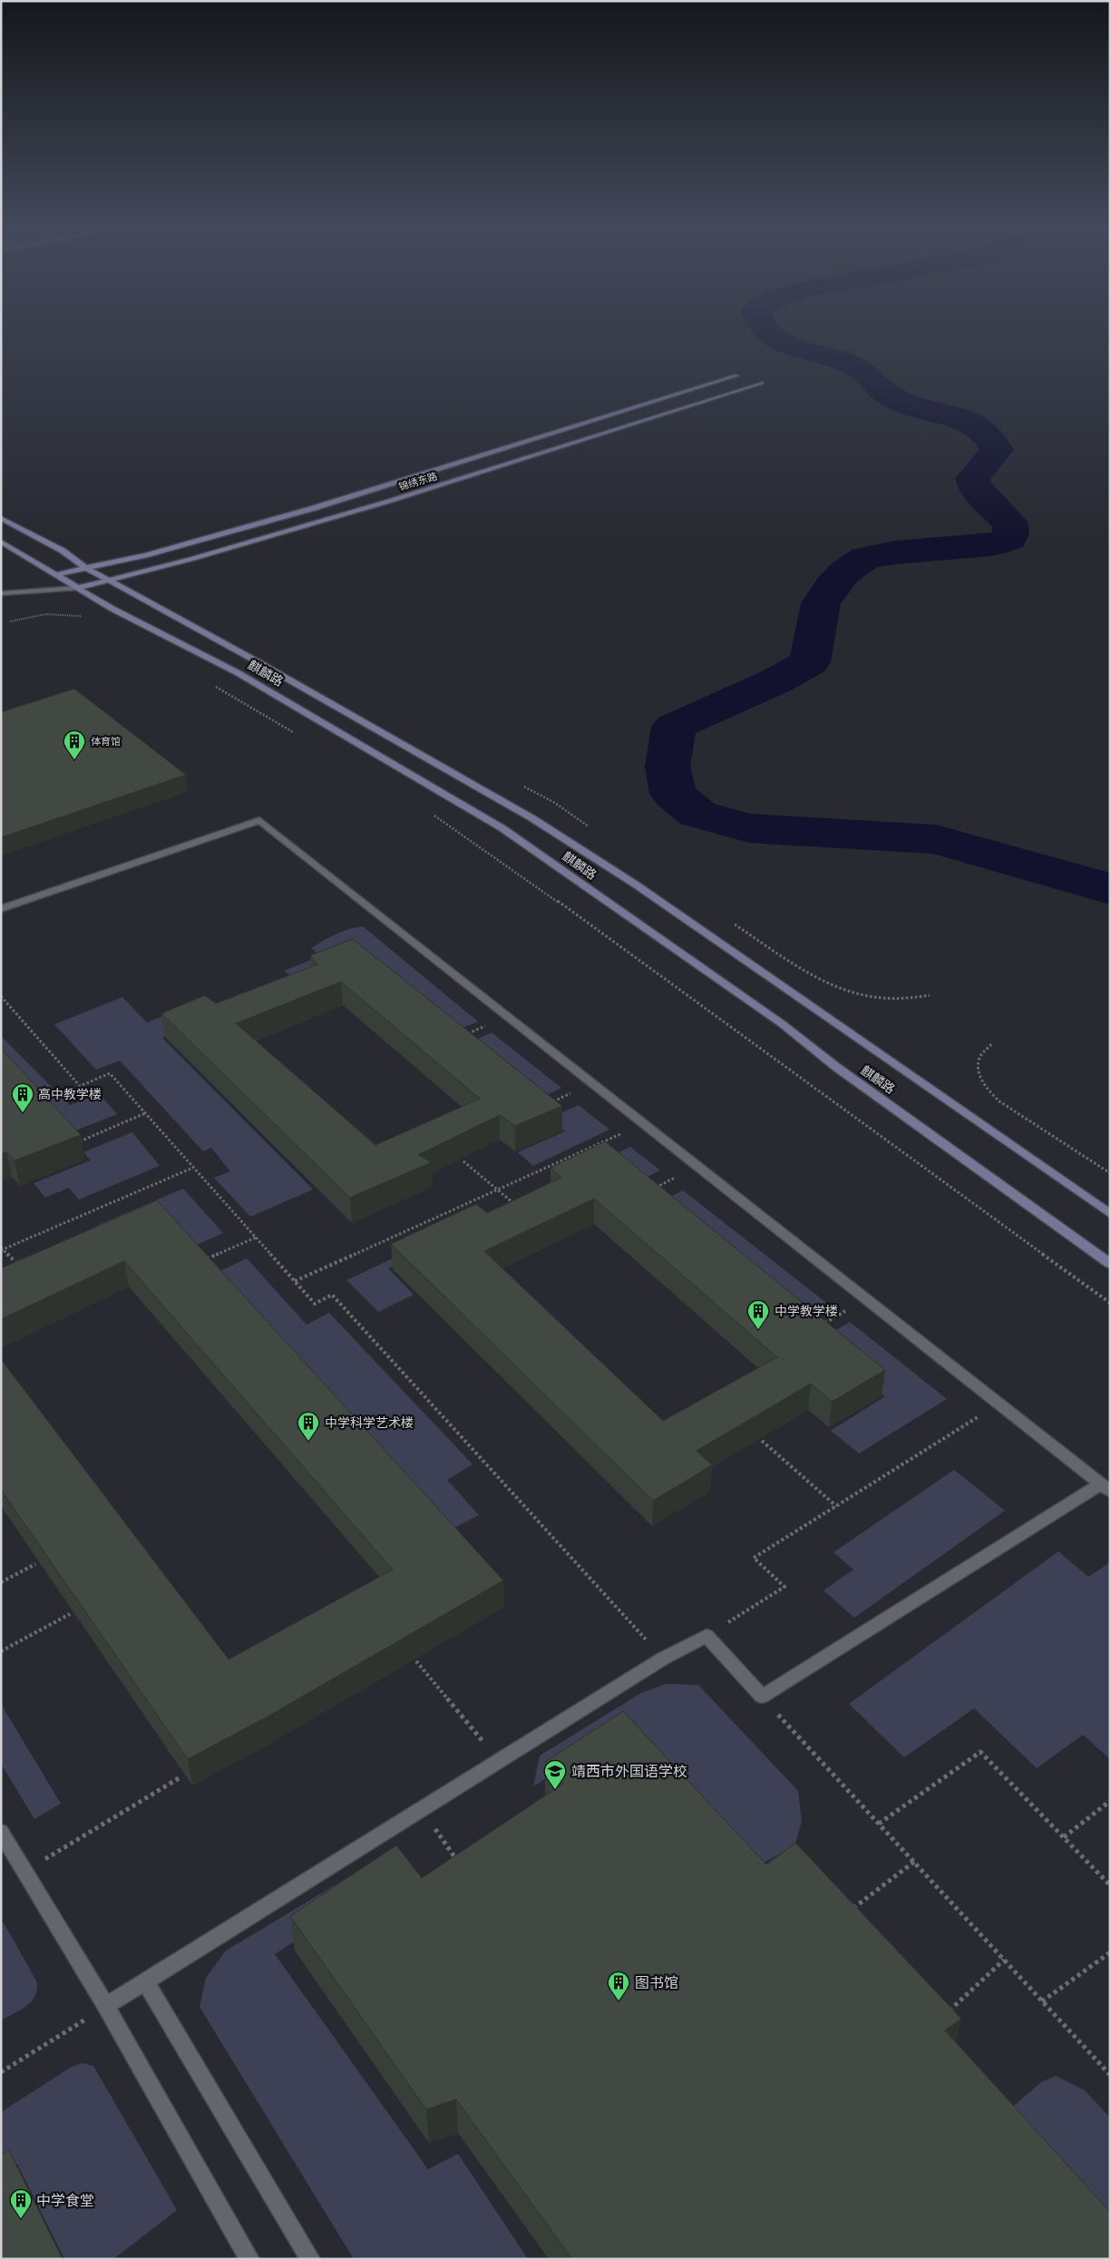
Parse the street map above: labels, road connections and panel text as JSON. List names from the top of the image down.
{
  "streets": {
    "main road": ["锦绣东路", "麒麟路"]
  },
  "crossings": [
    ["锦绣东路", "麒麟路"]
  ],
  "places": {
    "building": [
      "体育馆",
      "高中教学楼",
      "中学教学楼",
      "中学科学艺术楼",
      "图书馆",
      "中学食堂"
    ],
    "school or university": ["靖西市外国语学校"]
  }
}
